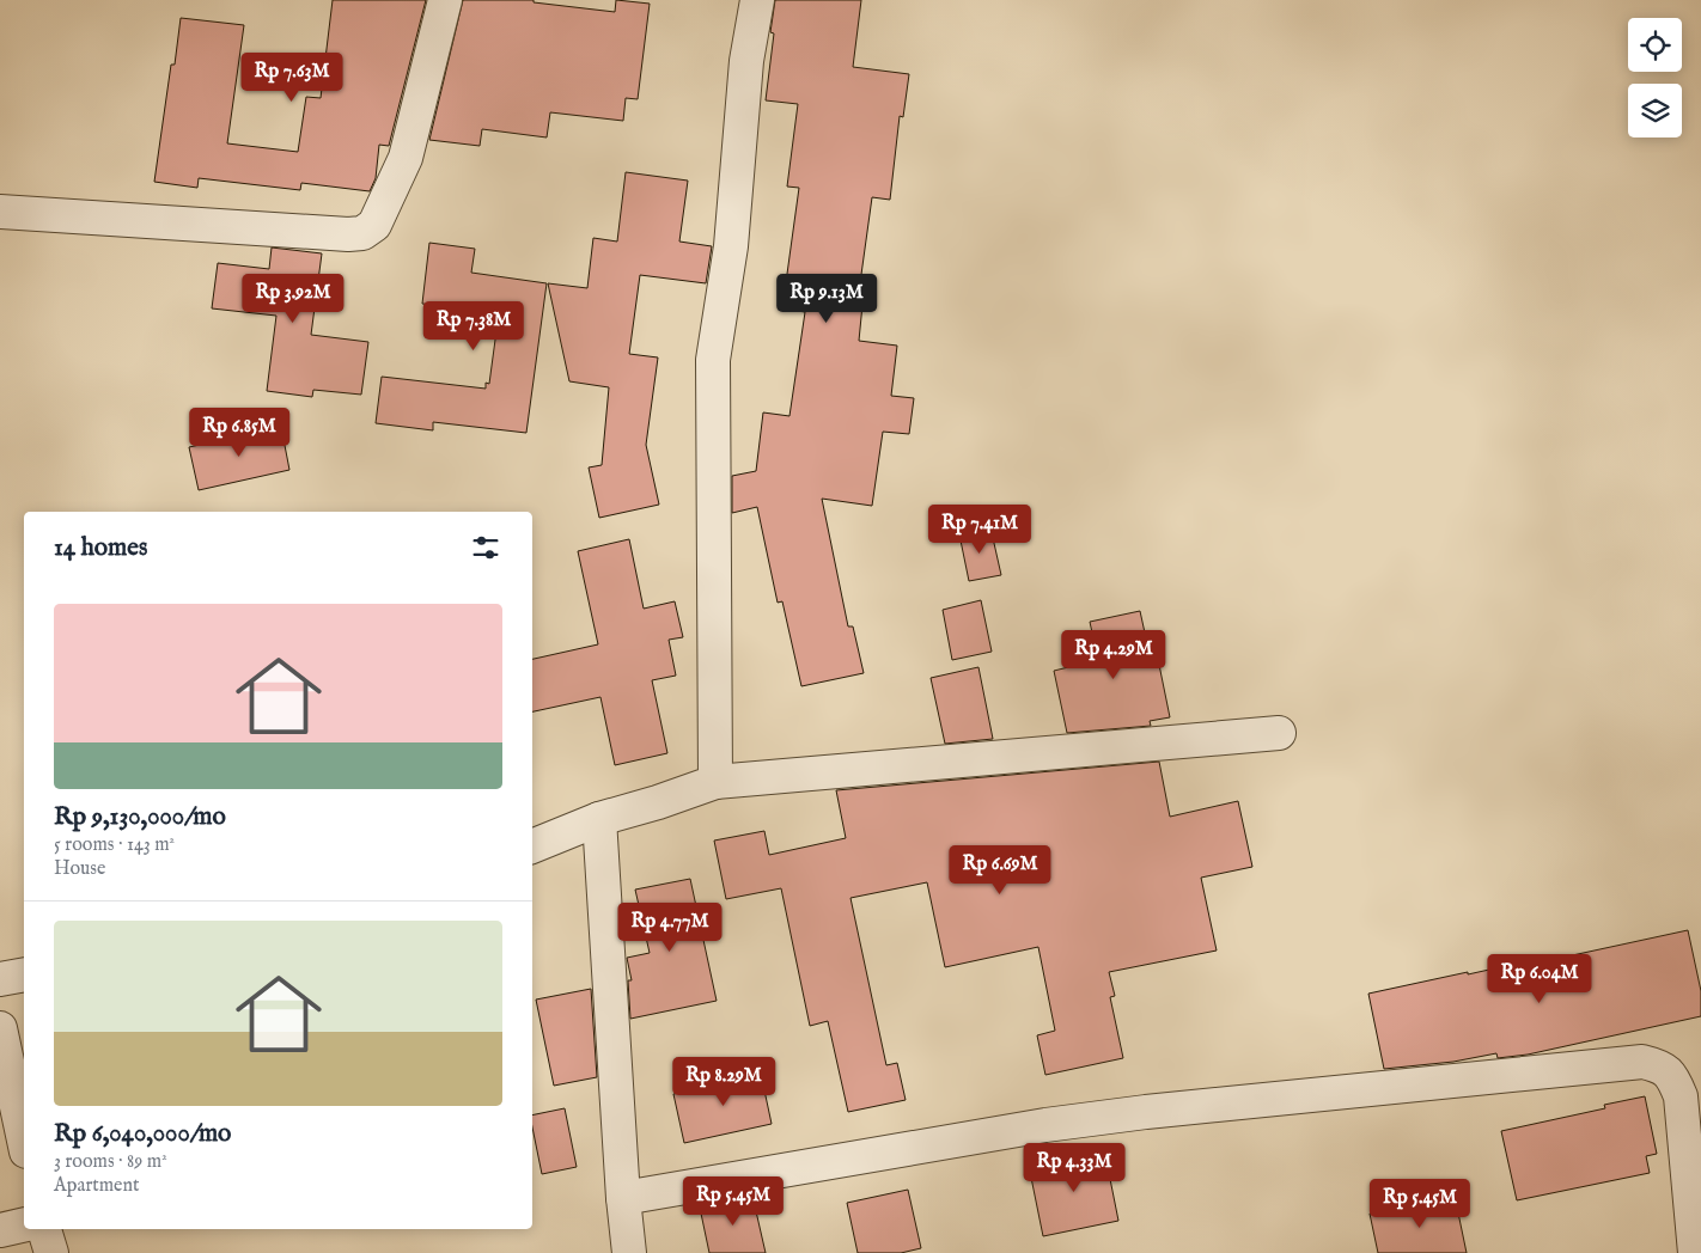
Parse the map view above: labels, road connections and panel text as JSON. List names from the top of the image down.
{
  "page": {
    "price": [
      "Rp 7.63M",
      "Rp 3.92M",
      "Rp 9.13M",
      "Rp 7.38M",
      "Rp 6.85M",
      "Rp 7.41M",
      "Rp 4.29M",
      "Rp 6.69M",
      "Rp 4.77M",
      "Rp 6.04M",
      "Rp 8.29M",
      "Rp 4.33M",
      "Rp 5.45M",
      "Rp 5.45M"
    ],
    "heading": "14 homes",
    "list": [
      {
        "name": "Rp 9,130,000/mo",
        "note": "5 rooms · 143 m² · House"
      },
      {
        "name": "Rp 6,040,000/mo",
        "note": "3 rooms · 89 m² · Apartment"
      }
    ]
  }
}
